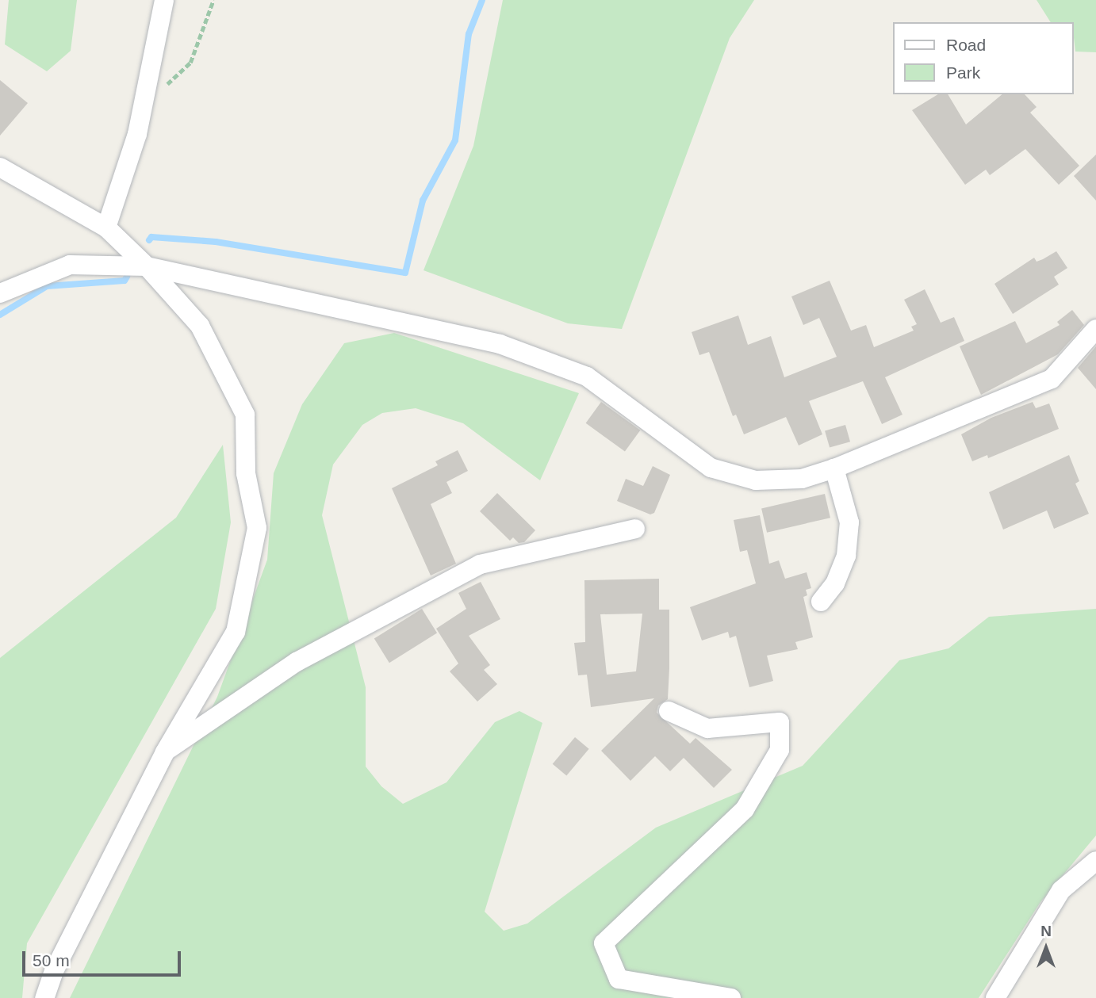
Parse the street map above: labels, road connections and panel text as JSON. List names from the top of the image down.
{
  "legend": ["Road", "Park"],
  "scale_bar": "50 m",
  "north": "top"
}
